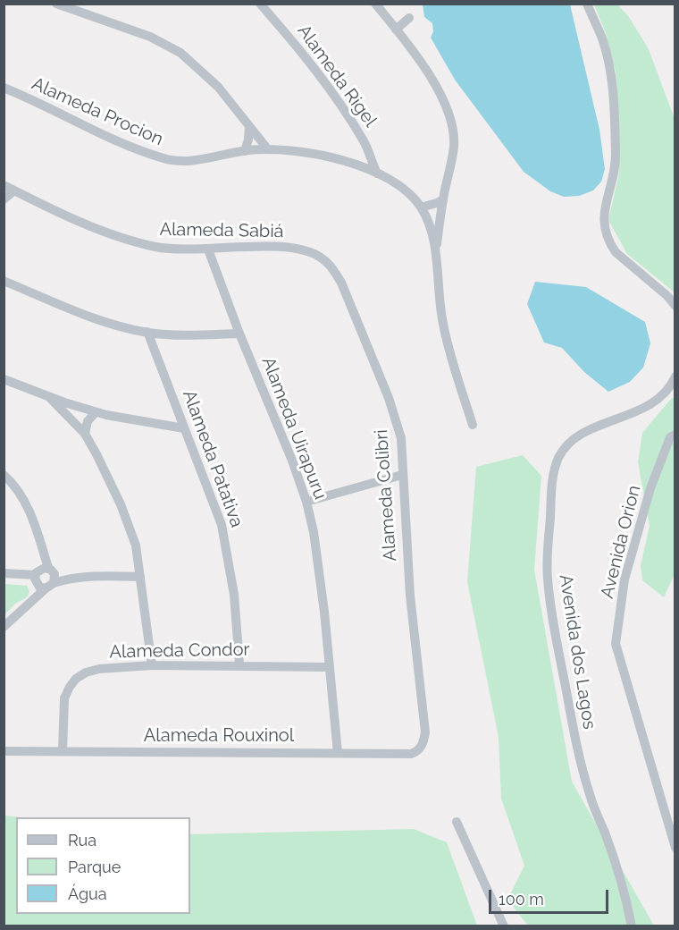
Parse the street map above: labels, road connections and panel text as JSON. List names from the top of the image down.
{
  "streets": {
    "street": [
      "Alameda Rigel",
      "Alameda Procion",
      "Alameda Sabiá",
      "Alameda Uirapuru",
      "Alameda Patativa",
      "Alameda Colibri",
      "Avenida Orion",
      "Alameda Condor",
      "Avenida dos Lagos",
      "Alameda Rouxinol"
    ]
  },
  "crossings": [
    ["Alameda Rigel", "Alameda Procion"],
    ["Alameda Sabiá", "Alameda Uirapuru"],
    ["Alameda Sabiá", "Alameda Colibri"],
    ["Alameda Uirapuru", "Alameda Condor"],
    ["Alameda Uirapuru", "Alameda Rouxinol"],
    ["Alameda Patativa", "Alameda Condor"],
    ["Alameda Colibri", "Alameda Rouxinol"],
    ["Alameda Condor", "Alameda Rouxinol"]
  ],
  "legend": ["Rua", "Parque", "Água"],
  "scale_bar": "100 m"
}
